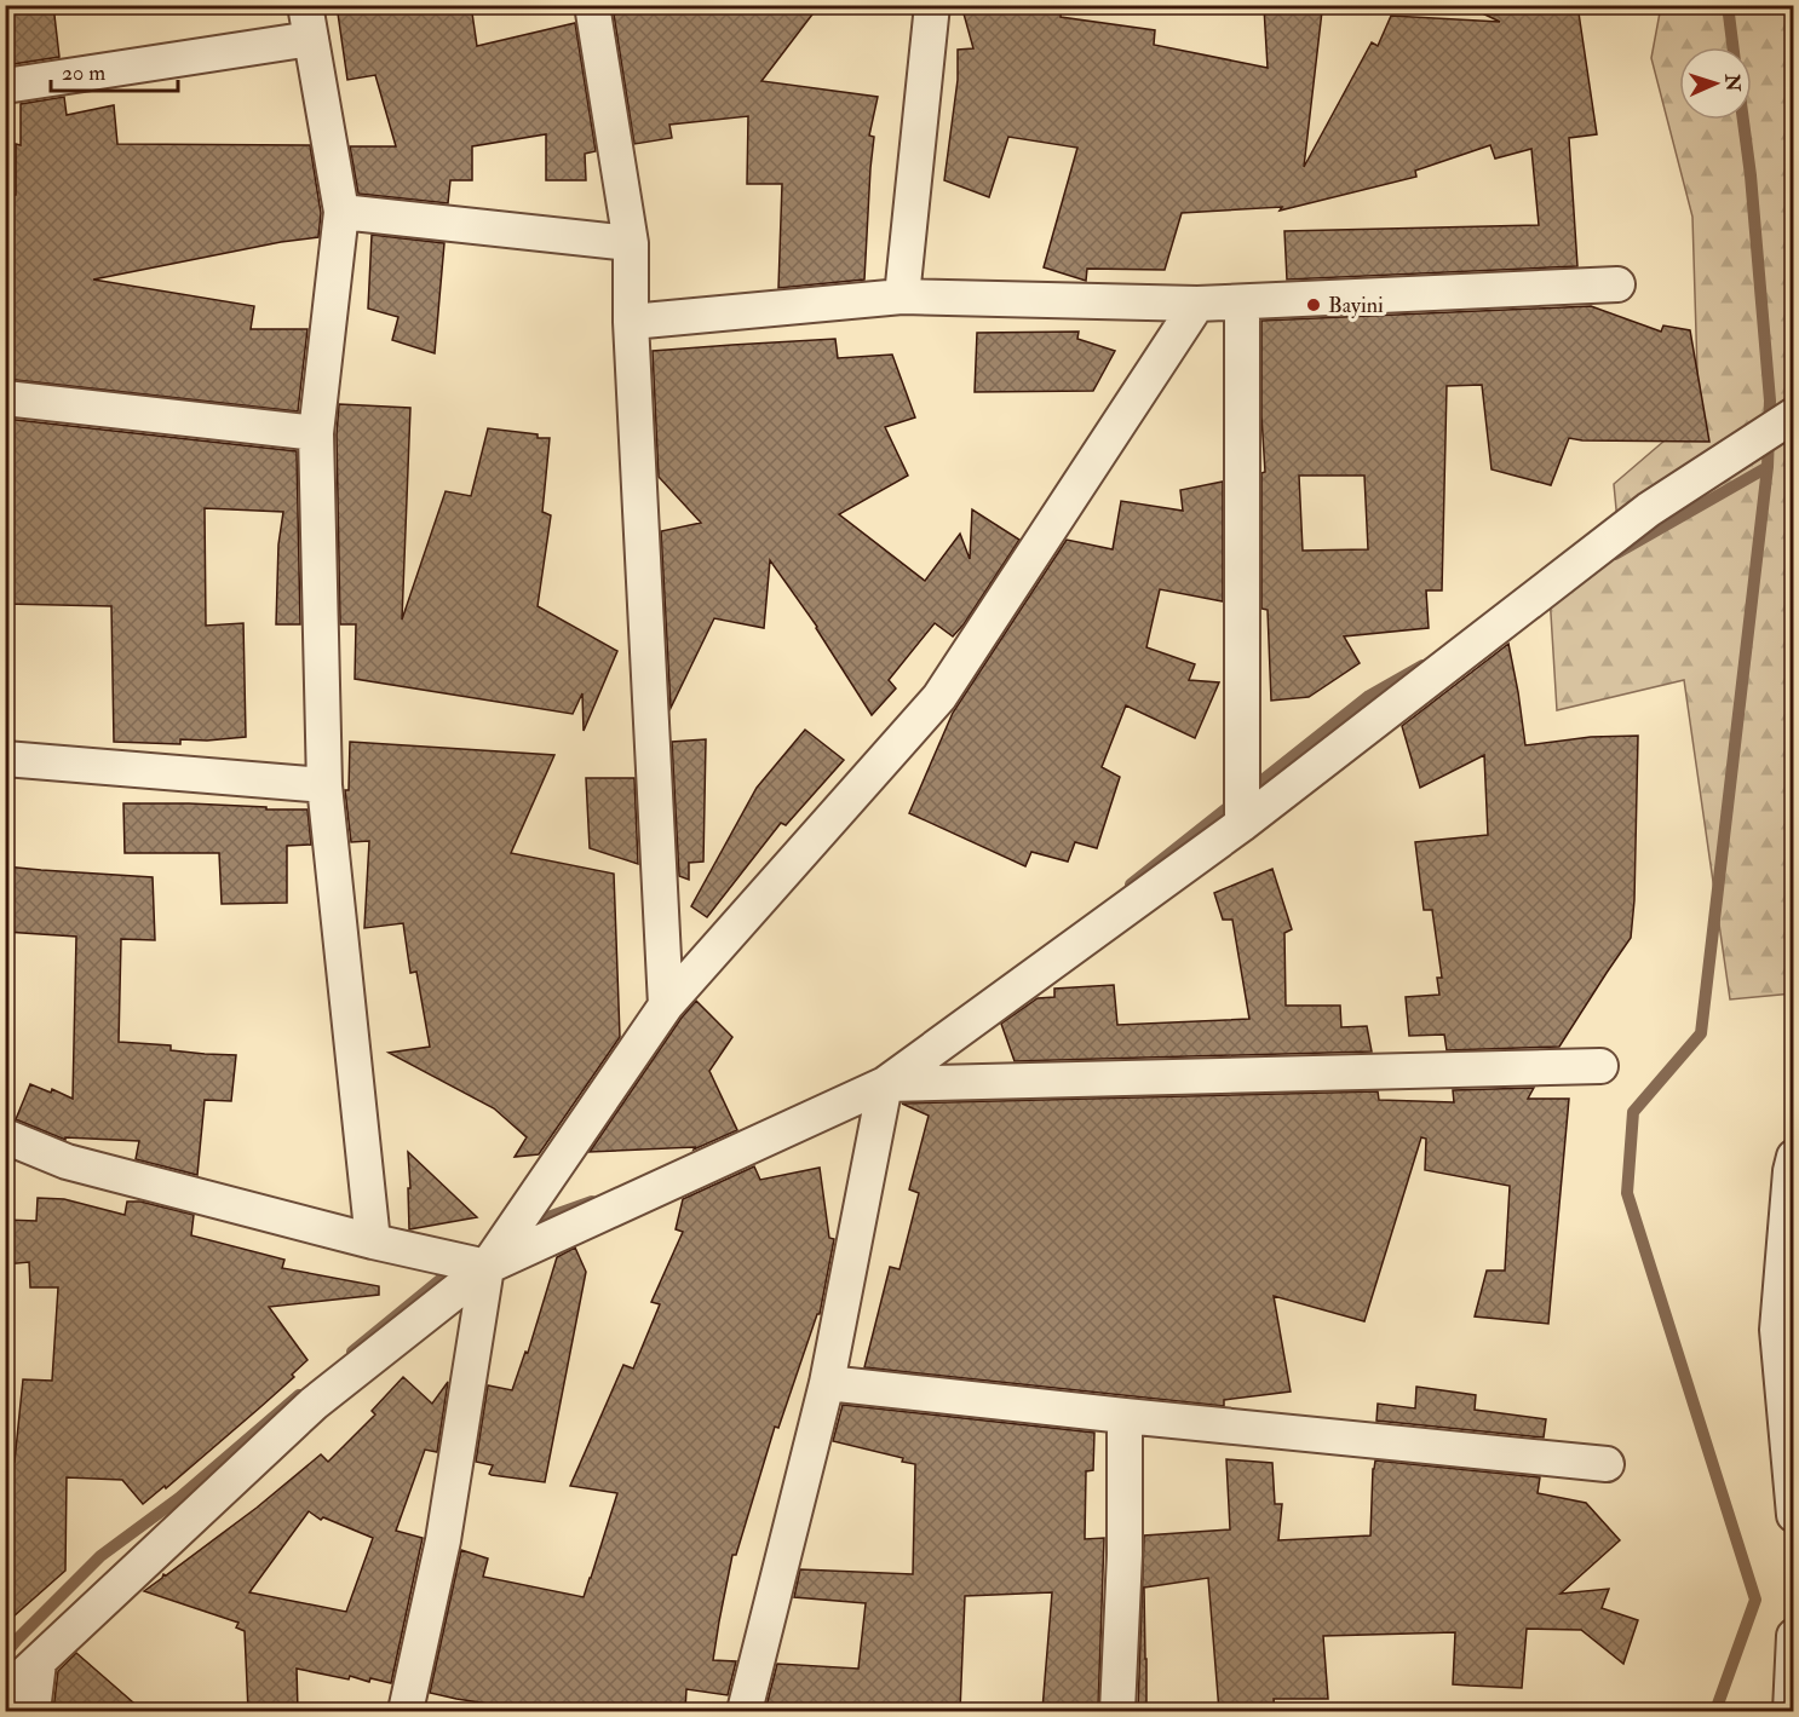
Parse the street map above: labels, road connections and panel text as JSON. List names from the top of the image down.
{
  "places": ["Bayini"],
  "scale_bar": "20 m",
  "north": "right"
}
